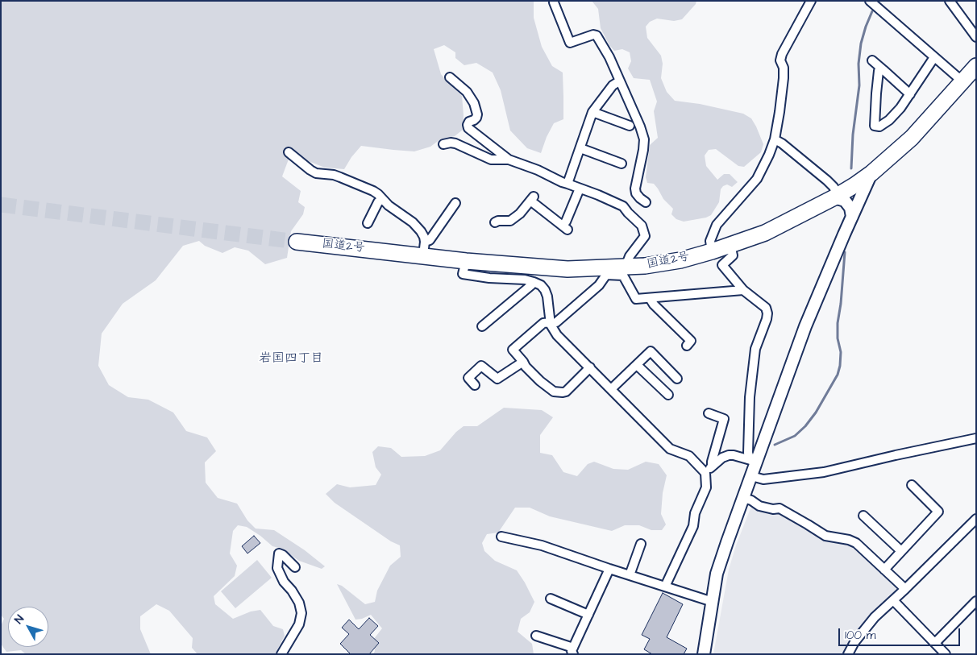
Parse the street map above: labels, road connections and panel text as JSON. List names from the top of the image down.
{
  "streets": {
    "highway": ["国道2号"]
  },
  "districts": ["岩国四丁目"],
  "scale_bar": "100 m",
  "north": "top left"
}
